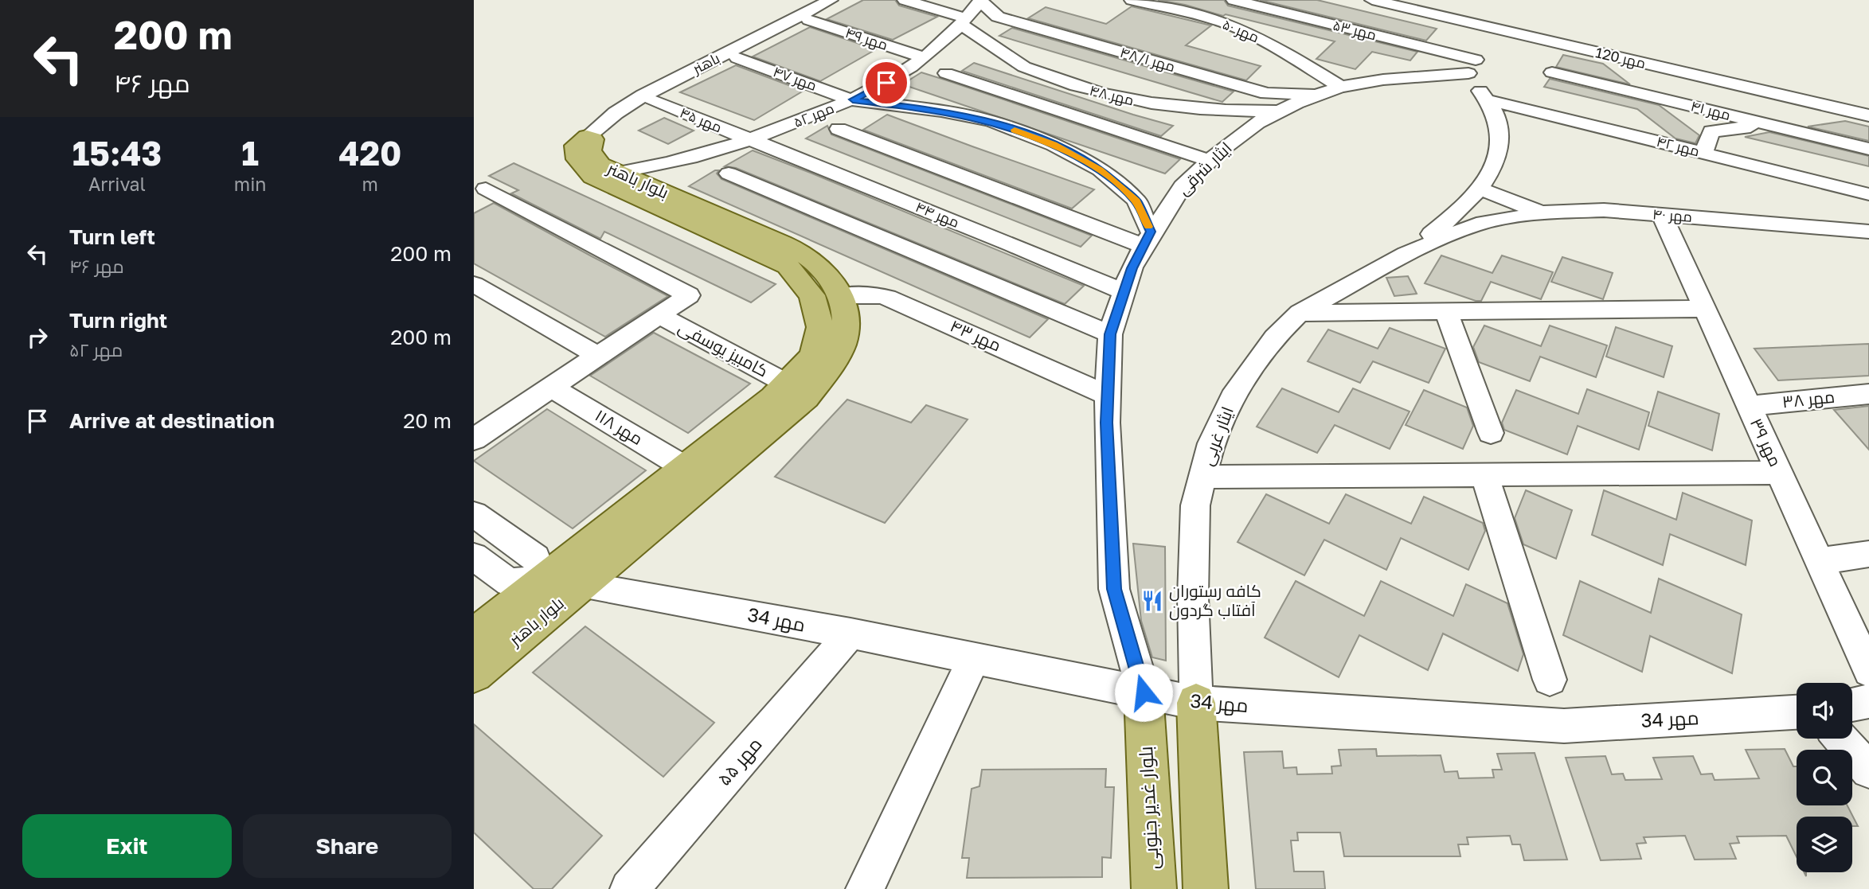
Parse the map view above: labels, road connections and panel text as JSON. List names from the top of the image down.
{
  "streets": {
    "main road": ["بلوار باهنر", "بلوار غدیر جنوبی"],
    "street": [
      "مهر ۵۳",
      "مهر ۵۰",
      "مهر ۴۹",
      "مهر 120",
      "مهر ۴۸/۱",
      "باهنر",
      "مهر ۴۷",
      "مهر ۴۸",
      "مهر ۴۱",
      "مهر ۵۲",
      "مهر ۴۵",
      "مهر ۴۲",
      "ایثار شرقی",
      "مهر ۴۴",
      "مهر ۴۰",
      "مهر ۴۳",
      "کامبیز یوسفی",
      "مهر ۳۸",
      "مهر ۱۱۸",
      "ایثار غربی",
      "مهر ۳۹",
      "مهر 34",
      "مهر ۵۵"
    ]
  },
  "crossings": [
    ["مهر ۵۳", "ایثار شرقی"],
    ["مهر ۵۳", "ایثار غربی"],
    ["مهر ۵۰", "مهر ۴۸/۱"],
    ["مهر ۵۰", "ایثار شرقی"],
    ["مهر ۴۹", "مهر ۵۲"],
    ["مهر ۴۸/۱", "مهر ۵۲"],
    ["مهر ۴۸/۱", "ایثار شرقی"],
    ["باهنر", "بلوار باهنر"],
    ["مهر ۴۷", "مهر ۵۲"],
    ["مهر ۴۷", "ایثار شرقی"],
    ["مهر ۴۸", "مهر ۵۲"],
    ["مهر ۴۸", "ایثار شرقی"],
    ["مهر ۵۲", "مهر ۴۵"],
    ["مهر ۵۲", "بلوار باهنر"],
    ["مهر ۵۲", "مهر ۴۴"],
    ["مهر ۴۵", "مهر ۴۴"],
    ["مهر ۴۲", "ایثار غربی"],
    ["ایثار شرقی", "مهر ۴۴"],
    ["ایثار شرقی", "مهر ۴۳"],
    ["ایثار شرقی", "ایثار غربی"],
    ["ایثار شرقی", "مهر 34"],
    ["ایثار شرقی", "بلوار غدیر جنوبی"],
    ["بلوار باهنر", "مهر ۴۳"],
    ["بلوار باهنر", "کامبیز یوسفی"],
    ["بلوار باهنر", "مهر ۱۱۸"],
    ["بلوار باهنر", "مهر 34"],
    ["مهر ۴۰", "ایثار غربی"],
    ["مهر ۴۰", "مهر ۳۹"],
    ["مهر ۳۸", "مهر ۳۹"],
    ["ایثار غربی", "مهر 34"],
    ["مهر 34", "مهر ۵۵"],
    ["مهر 34", "بلوار غدیر جنوبی"]
  ],
  "places": {
    "restaurant": ["کافه رستوران آفتاب گردون"]
  },
  "page": {
    "turn": ["200 m", "مهر ۴۶"],
    "eta": [
      "15:43",
      "Arrival",
      "1",
      "min",
      "420",
      "m"
    ],
    "list": [
      {
        "name": "Turn left",
        "note": "مهر ۴۶",
        "value": "200 m"
      },
      {
        "name": "Turn right",
        "note": "مهر ۵۲",
        "value": "200 m"
      },
      {
        "name": "Arrive at destination",
        "value": "20 m"
      }
    ],
    "buttons": ["Exit", "Share"]
  }
}
